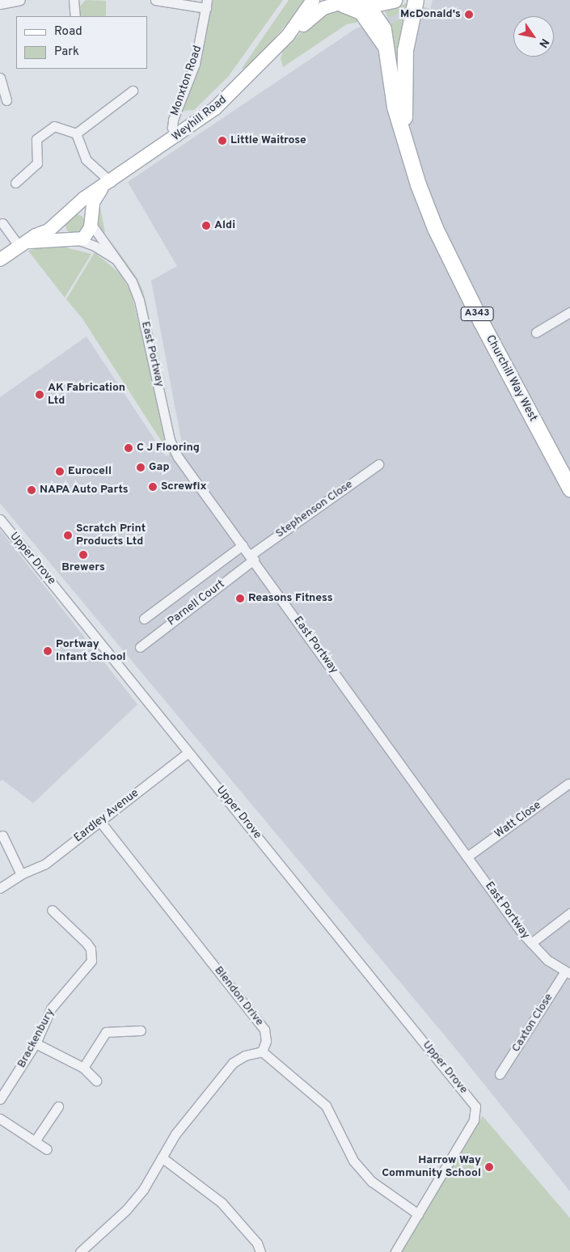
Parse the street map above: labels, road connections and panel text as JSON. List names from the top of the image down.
{
  "streets": {
    "main road": ["Weyhill Road", "A343", "Churchill Way West"],
    "street": [
      "Monxton Road",
      "East Portway",
      "Stephenson Close",
      "Upper Drove",
      "Parnell Court",
      "Eardley Avenue",
      "Watt Close",
      "Blendon Drive",
      "Caxton Close",
      "Brackenbury"
    ]
  },
  "crossings": [
    ["Monxton Road", "Weyhill Road"],
    ["Weyhill Road", "A343"],
    ["Weyhill Road", "East Portway"],
    ["Weyhill Road", "Churchill Way West"],
    ["A343", "Churchill Way West"],
    ["East Portway", "Stephenson Close"],
    ["East Portway", "Parnell Court"],
    ["East Portway", "Watt Close"],
    ["East Portway", "Caxton Close"],
    ["Stephenson Close", "Parnell Court"],
    ["Upper Drove", "Eardley Avenue"],
    ["Eardley Avenue", "Blendon Drive"]
  ],
  "places": [
    "McDonald's",
    "Little Waitrose",
    "Aldi",
    "AK Fabrication Ltd",
    "C J Flooring",
    "Gap",
    "Eurocell",
    "Screwfix",
    "NAPA Auto Parts",
    "Scratch Print Products Ltd",
    "Brewers",
    "Reasons Fitness",
    "Portway Infant School",
    "Harrow Way Community School"
  ],
  "legend": ["Road", "Park"],
  "north": "bottom right"
}
